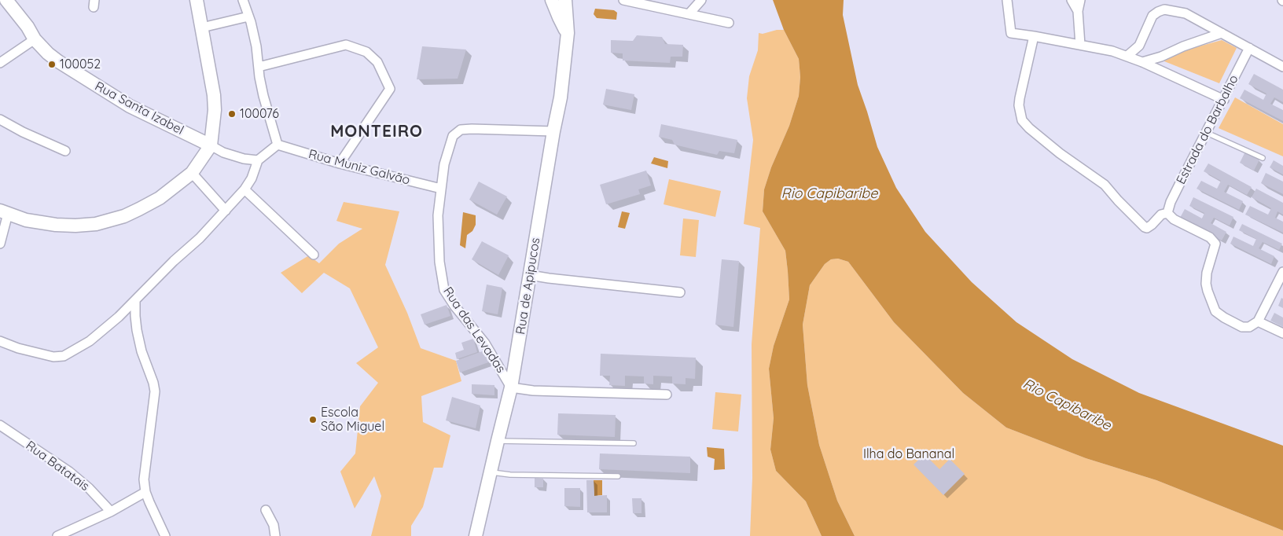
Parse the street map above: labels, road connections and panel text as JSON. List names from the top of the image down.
{
  "streets": {
    "street": [
      "Rua Santa Izabel",
      "Estrada do Barbalho",
      "Rua Muniz Galvão",
      "Rua de Apipucos",
      "Rua das Levadas",
      "Rua Batatais"
    ]
  },
  "crossings": [
    ["Rua Muniz Galvão", "Rua das Levadas"],
    ["Rua de Apipucos", "Rua das Levadas"]
  ],
  "districts": ["MONTEIRO"],
  "water": ["Rio Capibaribe"],
  "parks": ["Ilha do Bananal"],
  "places": ["100052", "100076", "Escola São Miguel"]
}
